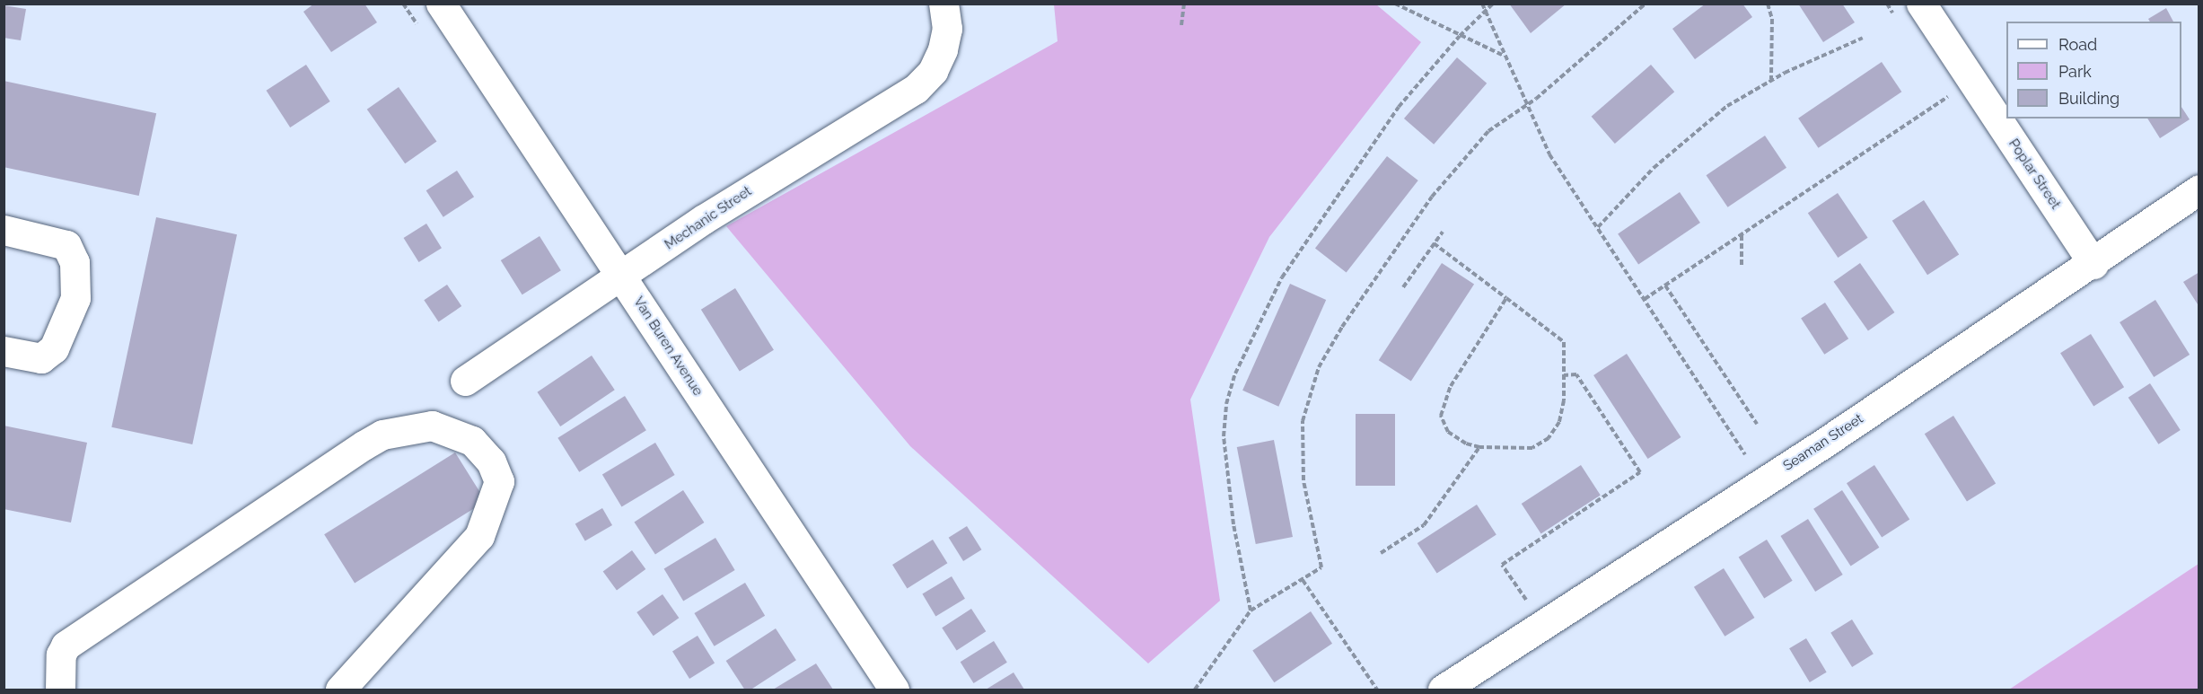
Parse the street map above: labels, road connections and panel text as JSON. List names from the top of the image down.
{
  "streets": {
    "street": [
      "Poplar Street",
      "Mechanic Street",
      "Van Buren Avenue",
      "Seaman Street"
    ]
  },
  "crossings": [
    ["Poplar Street", "Seaman Street"],
    ["Mechanic Street", "Van Buren Avenue"]
  ],
  "legend": ["Road", "Park", "Building"]
}
